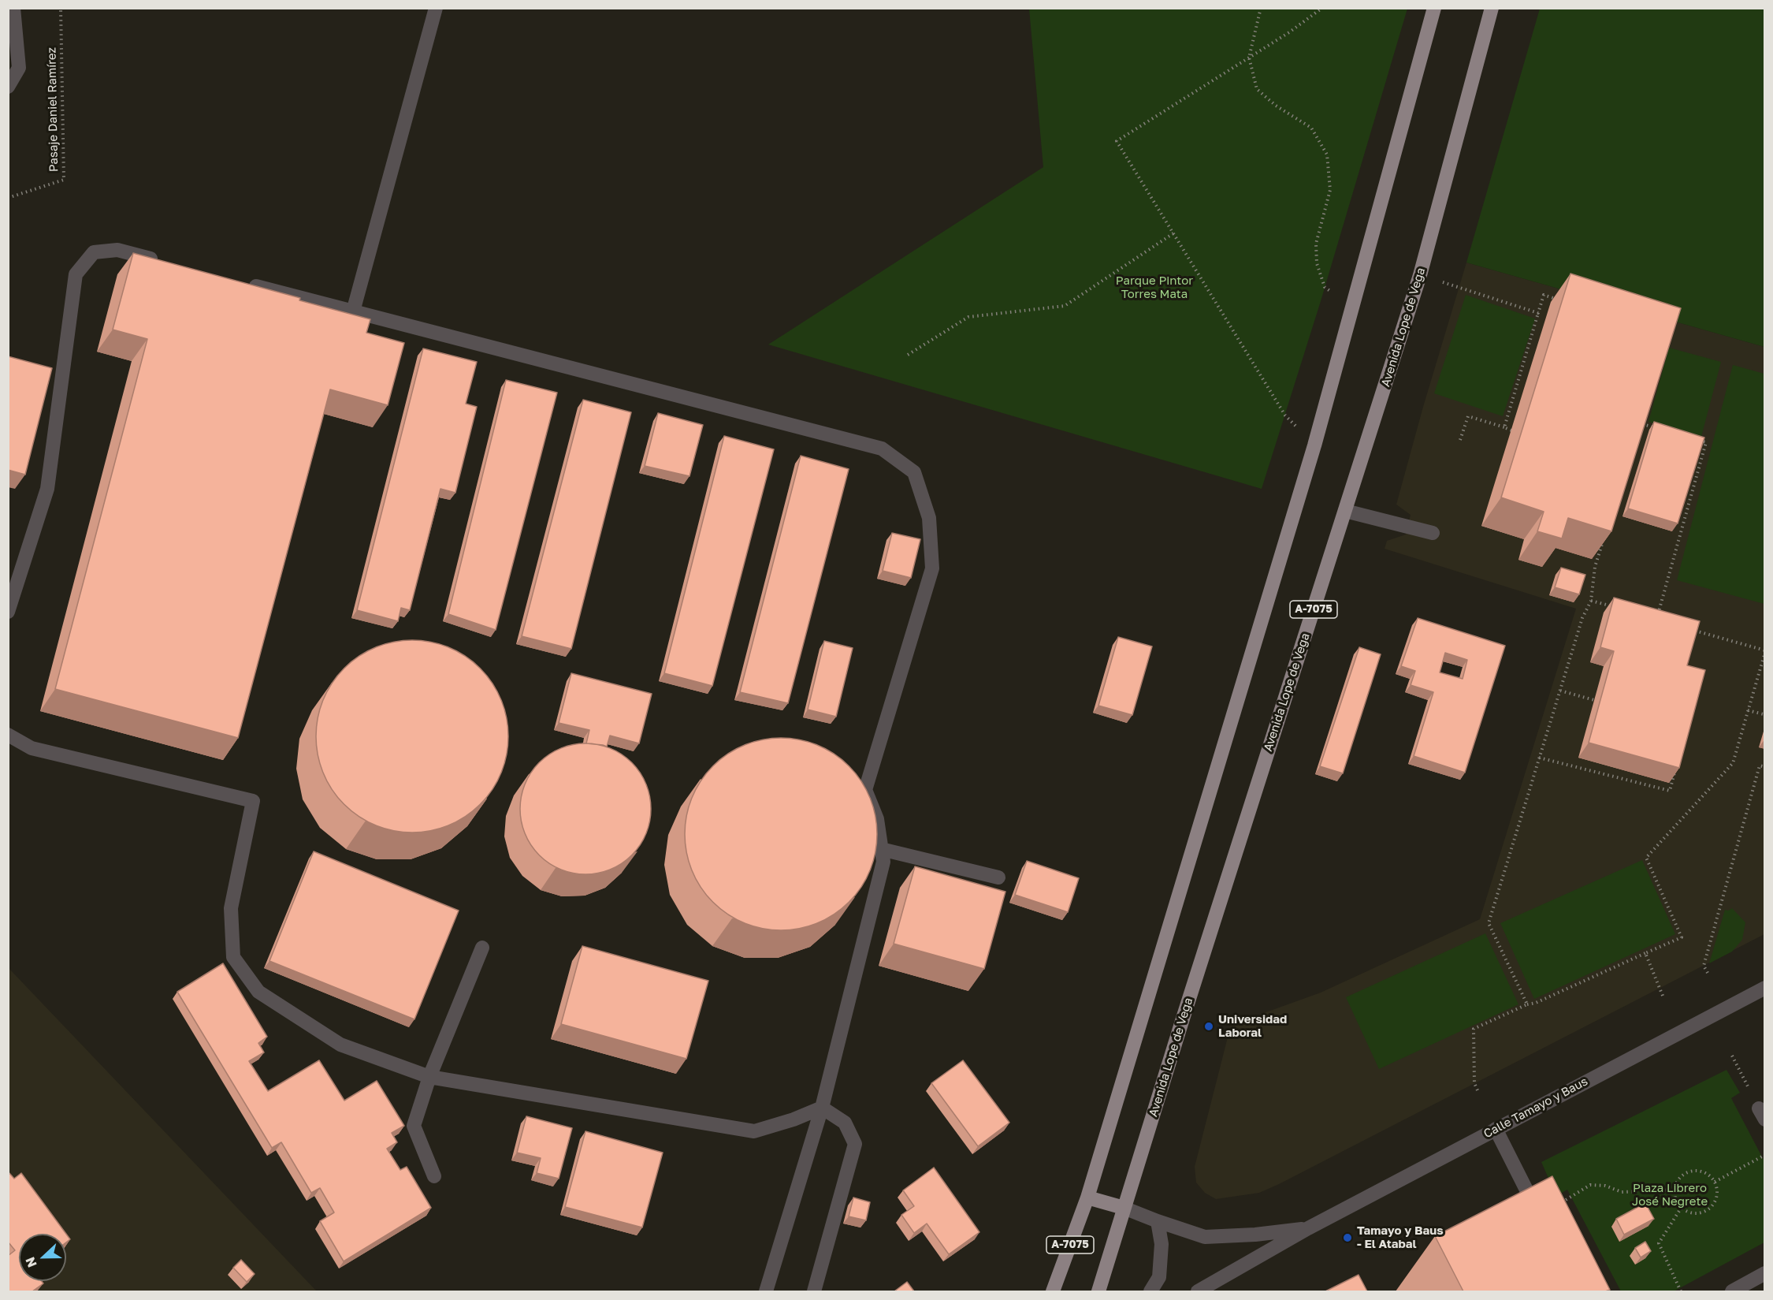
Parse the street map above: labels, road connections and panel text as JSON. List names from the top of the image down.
{
  "streets": {
    "main road": ["Avenida Lope de Vega", "A-7075"],
    "street": ["Calle Tamayo y Baus"],
    "path": ["Pasaje Daniel Ramírez"]
  },
  "crossings": [
    ["Avenida Lope de Vega", "Calle Tamayo y Baus"]
  ],
  "parks": ["Parque Pintor Torres Mata", "Plaza Librero José Negrete"],
  "places": ["Universidad Laboral", "Tamayo y Baus - El Atabal"],
  "north": "left"
}
